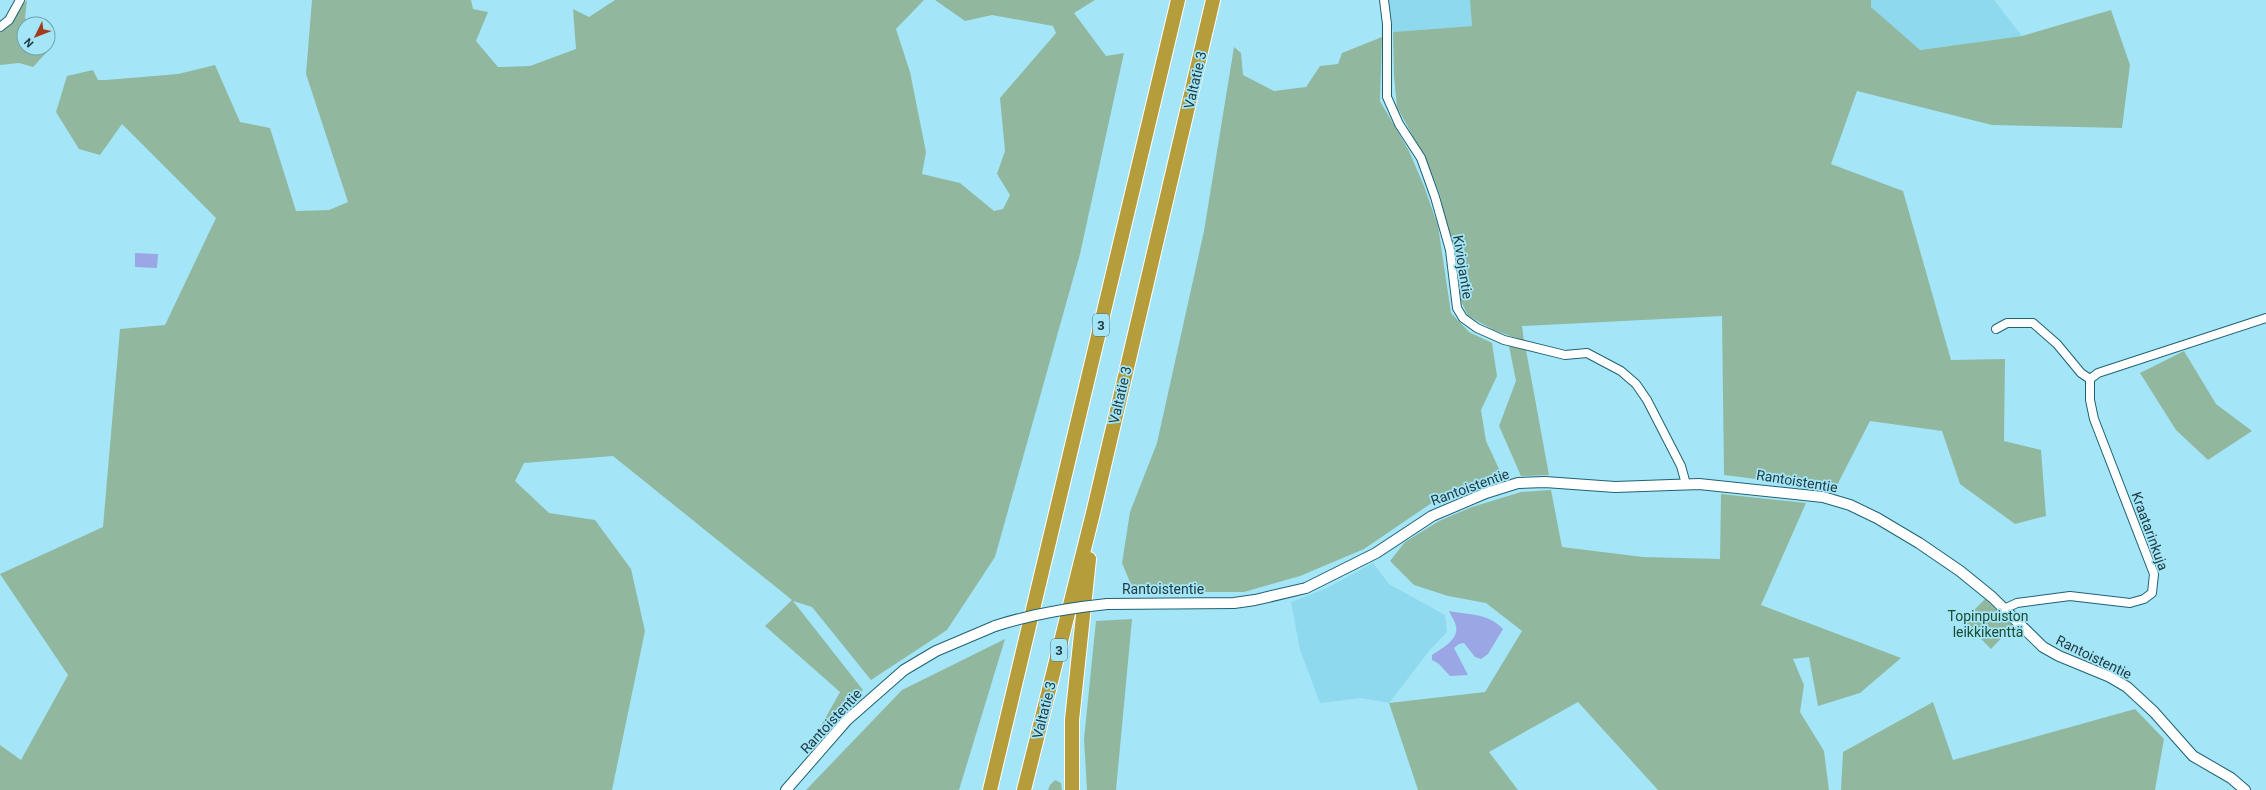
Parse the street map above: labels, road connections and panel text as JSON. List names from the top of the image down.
{
  "streets": {
    "highway": ["Valtatie 3", "3"],
    "street": ["Kiviojantie", "Rantoistentie", "Kraatarinkuja"]
  },
  "crossings": [
    ["Kiviojantie", "Rantoistentie"],
    ["Rantoistentie", "Kraatarinkuja"]
  ],
  "parks": ["Topinpuiston leikkikenttä"],
  "north": "bottom left"
}
